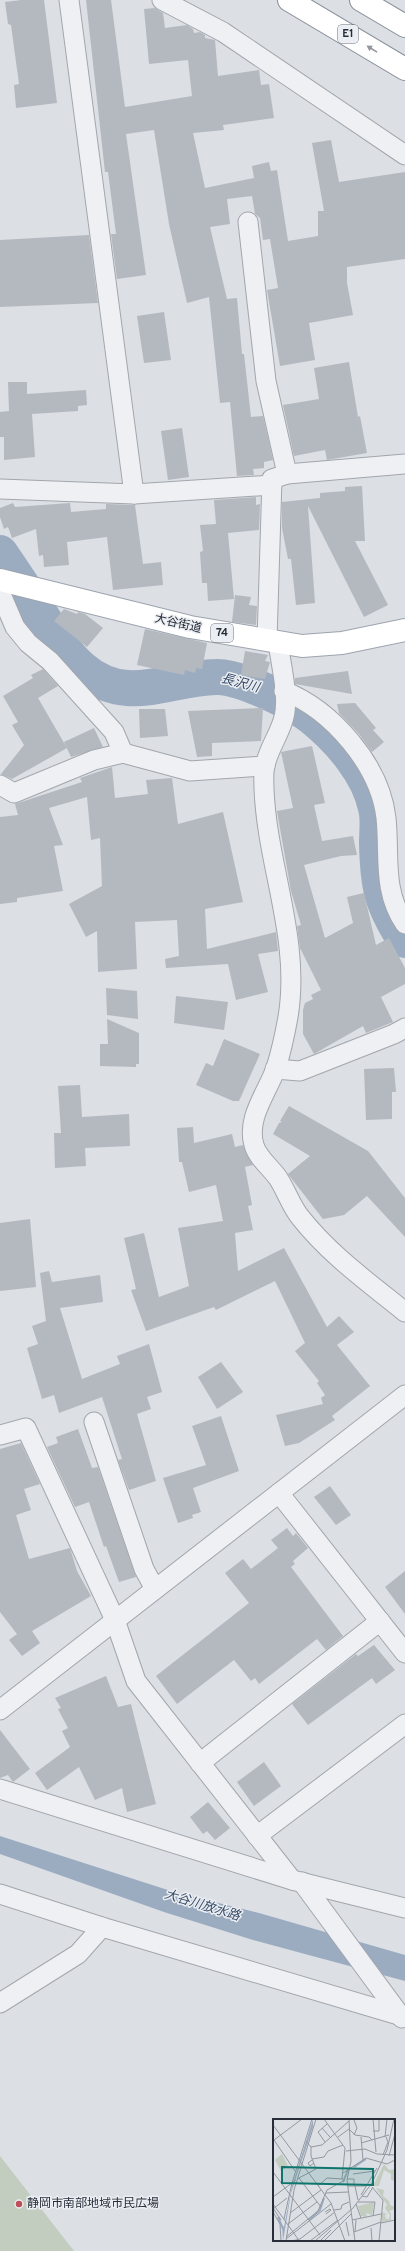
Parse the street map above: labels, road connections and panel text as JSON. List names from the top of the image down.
{
  "streets": {
    "main road": ["E1", "大谷街道", "74"]
  },
  "water": ["長沢川", "大谷川放水路"],
  "places": ["静岡市南部地域市民広場"]
}
